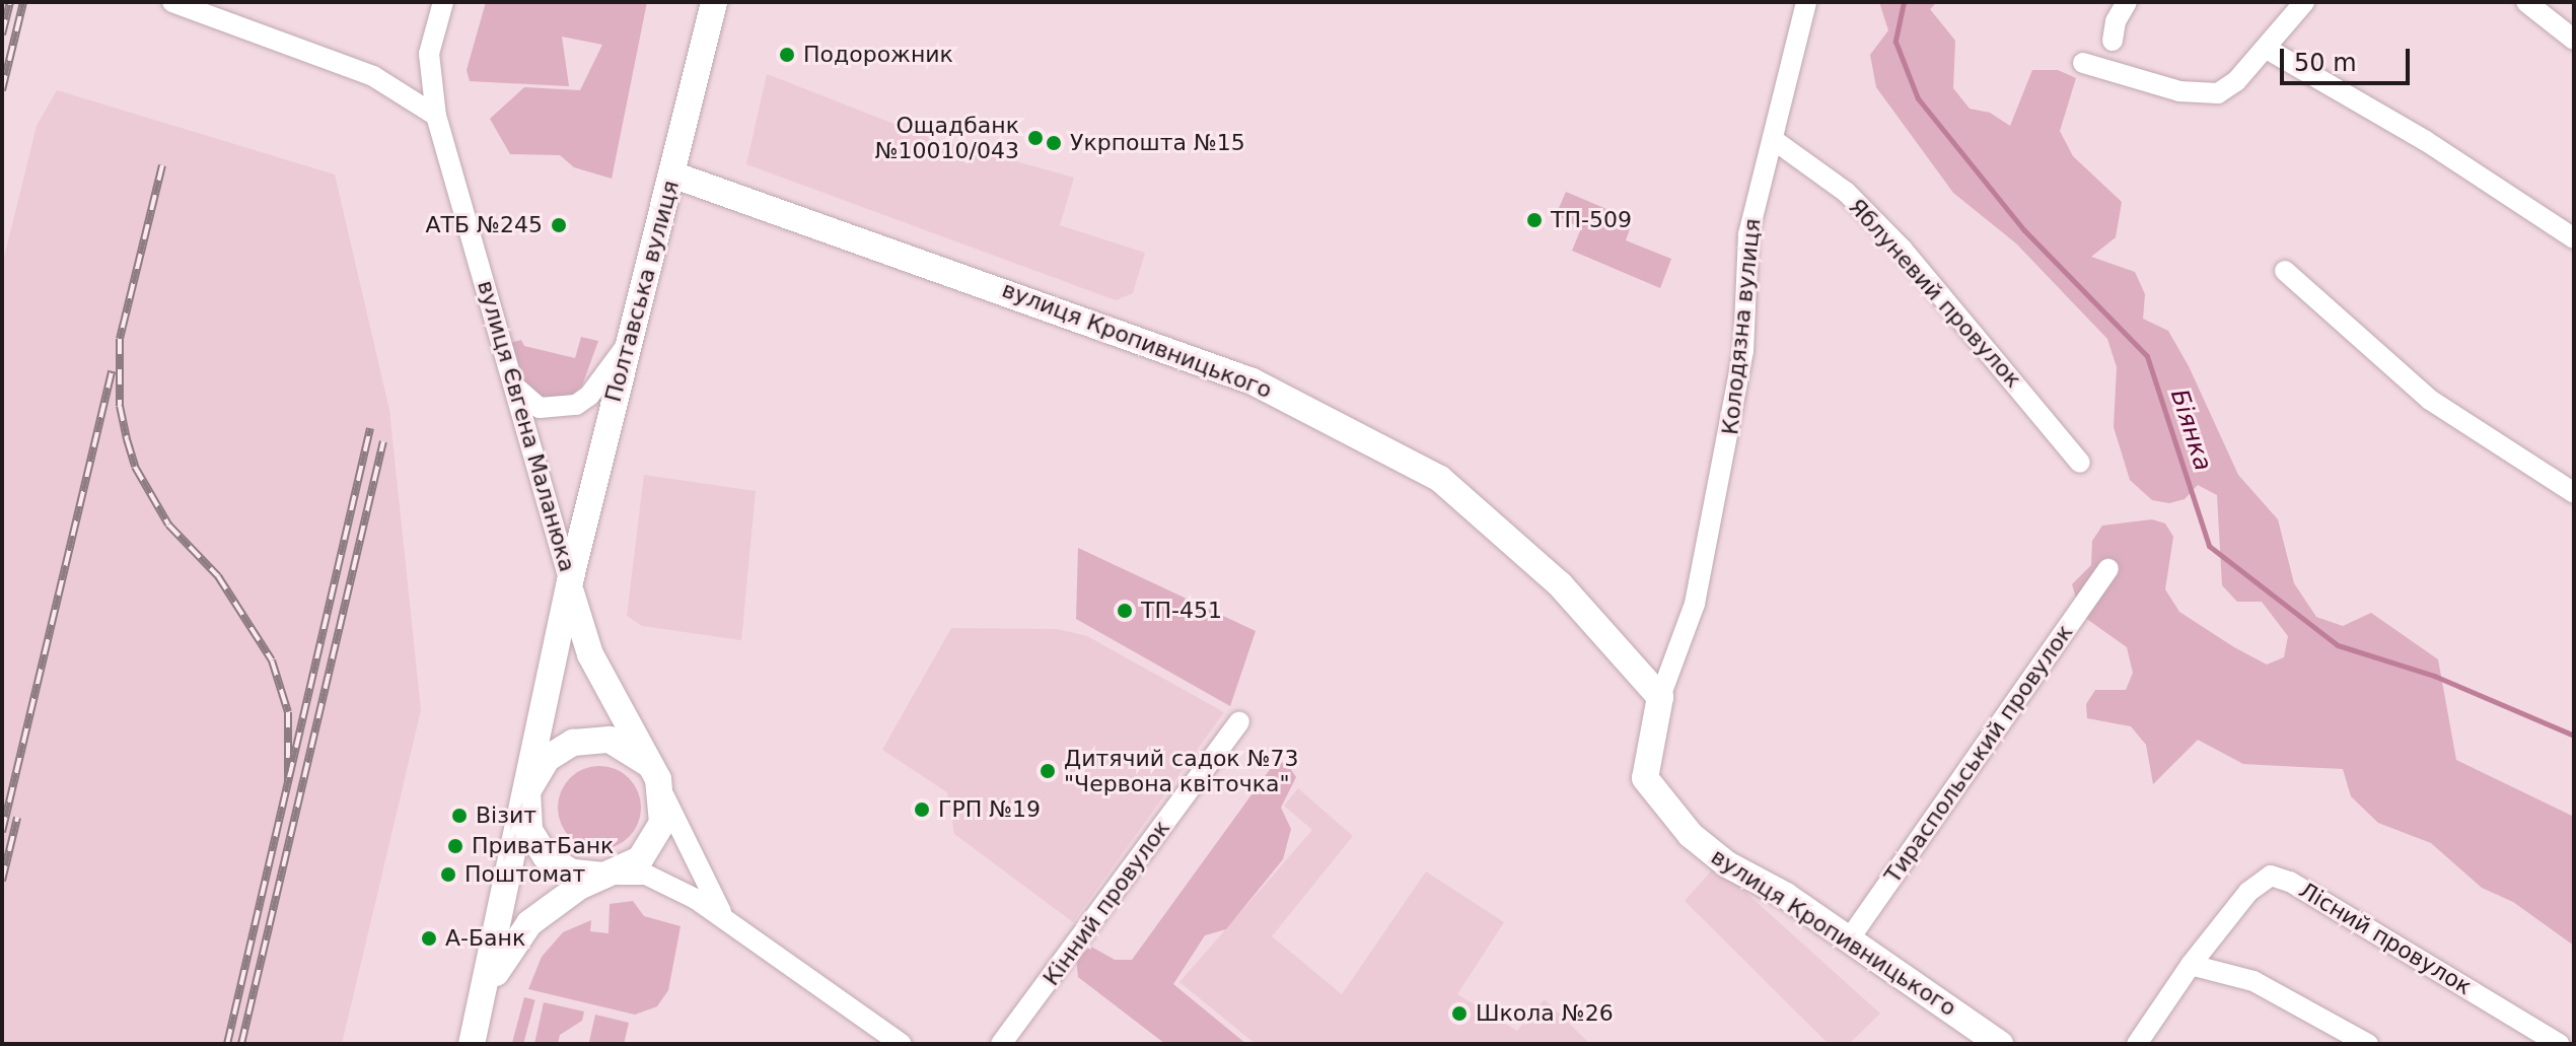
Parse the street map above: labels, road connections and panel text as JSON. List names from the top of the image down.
{
  "streets": {
    "main road": ["Полтавська вулиця", "вулиця Кропивницького", "вулиця Євгена Маланюка"],
    "street": [
      "Яблуневий провулок",
      "Колодязна вулиця",
      "Тираспольський провулок",
      "Кінний провулок",
      "Лісний провулок"
    ]
  },
  "crossings": [
    ["Полтавська вулиця", "вулиця Кропивницького"],
    ["Полтавська вулиця", "вулиця Євгена Маланюка"],
    ["Яблуневий провулок", "Колодязна вулиця"],
    ["Колодязна вулиця", "вулиця Кропивницького"],
    ["вулиця Кропивницького", "Тираспольський провулок"]
  ],
  "water": ["Біянка"],
  "places": [
    "Подорожник",
    "Ощадбанк №10010/043",
    "Укрпошта №15",
    "ТП-509",
    "АТБ №245",
    "ТП-451",
    "Дитячий садок №73 \"Червона квіточка\"",
    "ГРП №19",
    "Візит",
    "ПриватБанк",
    "Поштомат",
    "А-Банк",
    "Школа №26"
  ],
  "scale_bar": "50 m"
}
